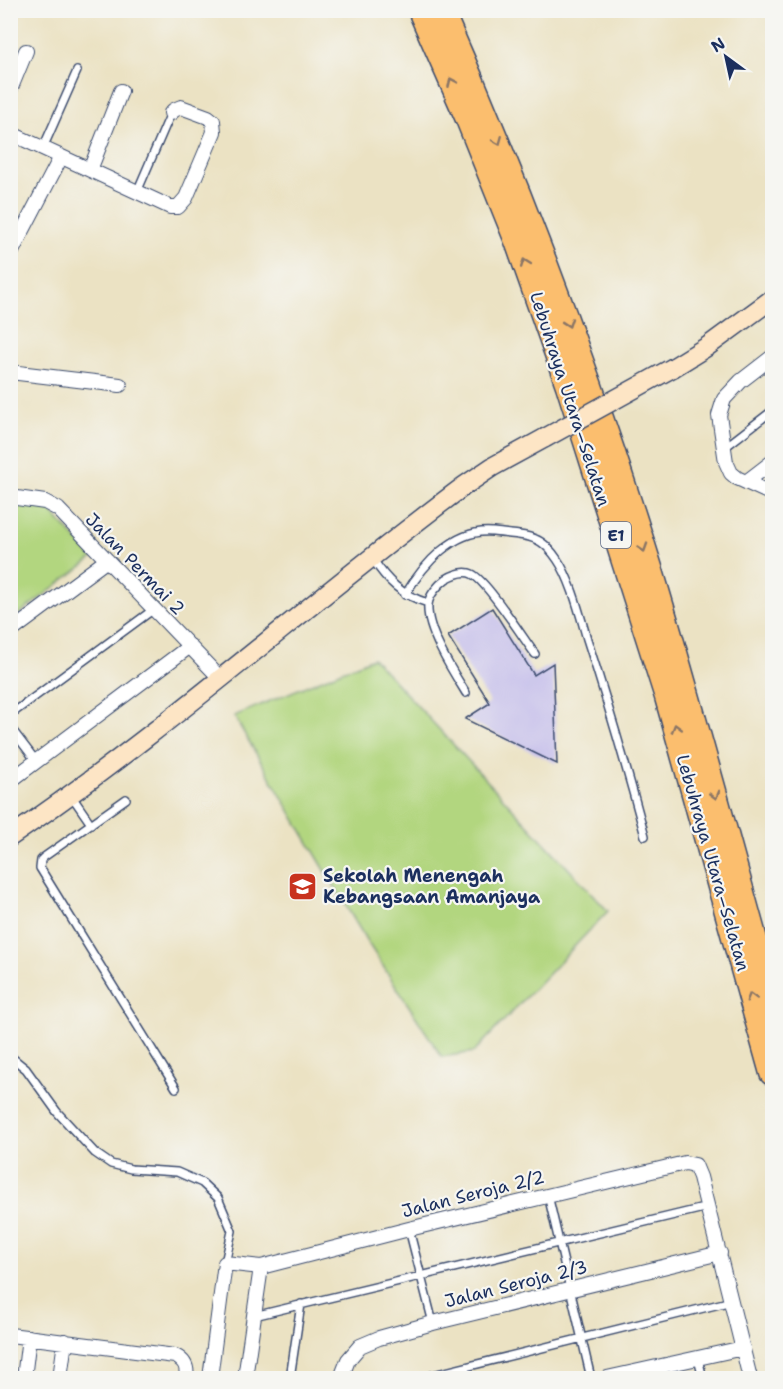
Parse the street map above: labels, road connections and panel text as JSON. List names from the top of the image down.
{
  "streets": {
    "highway": ["Lebuhraya Utara–Selatan", "E1"],
    "street": ["Jalan Permai 2", "Jalan Seroja 2/2", "Jalan Seroja 2/3"]
  },
  "places": {
    "school or university": ["Sekolah Menengah Kebangsaan Amanjaya"]
  },
  "north": "top left"
}
